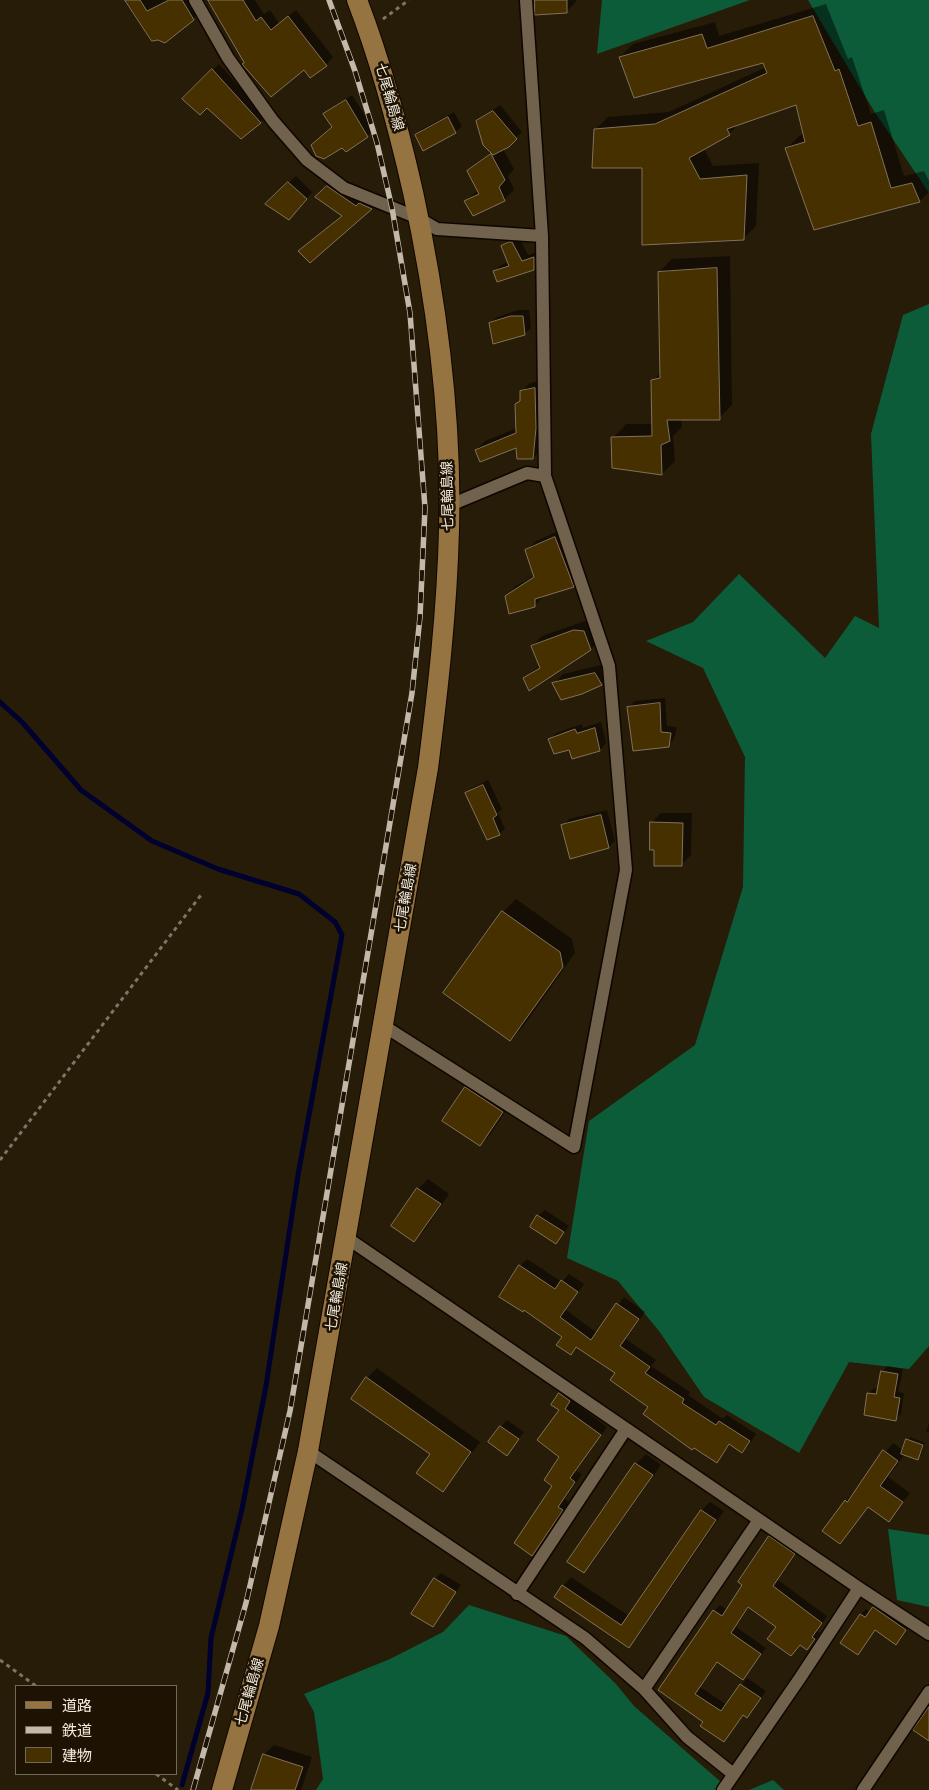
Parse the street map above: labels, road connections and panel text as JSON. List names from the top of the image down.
{
  "streets": {
    "main road": ["七尾輪島線"]
  },
  "legend": ["道路", "鉄道", "建物"]
}
